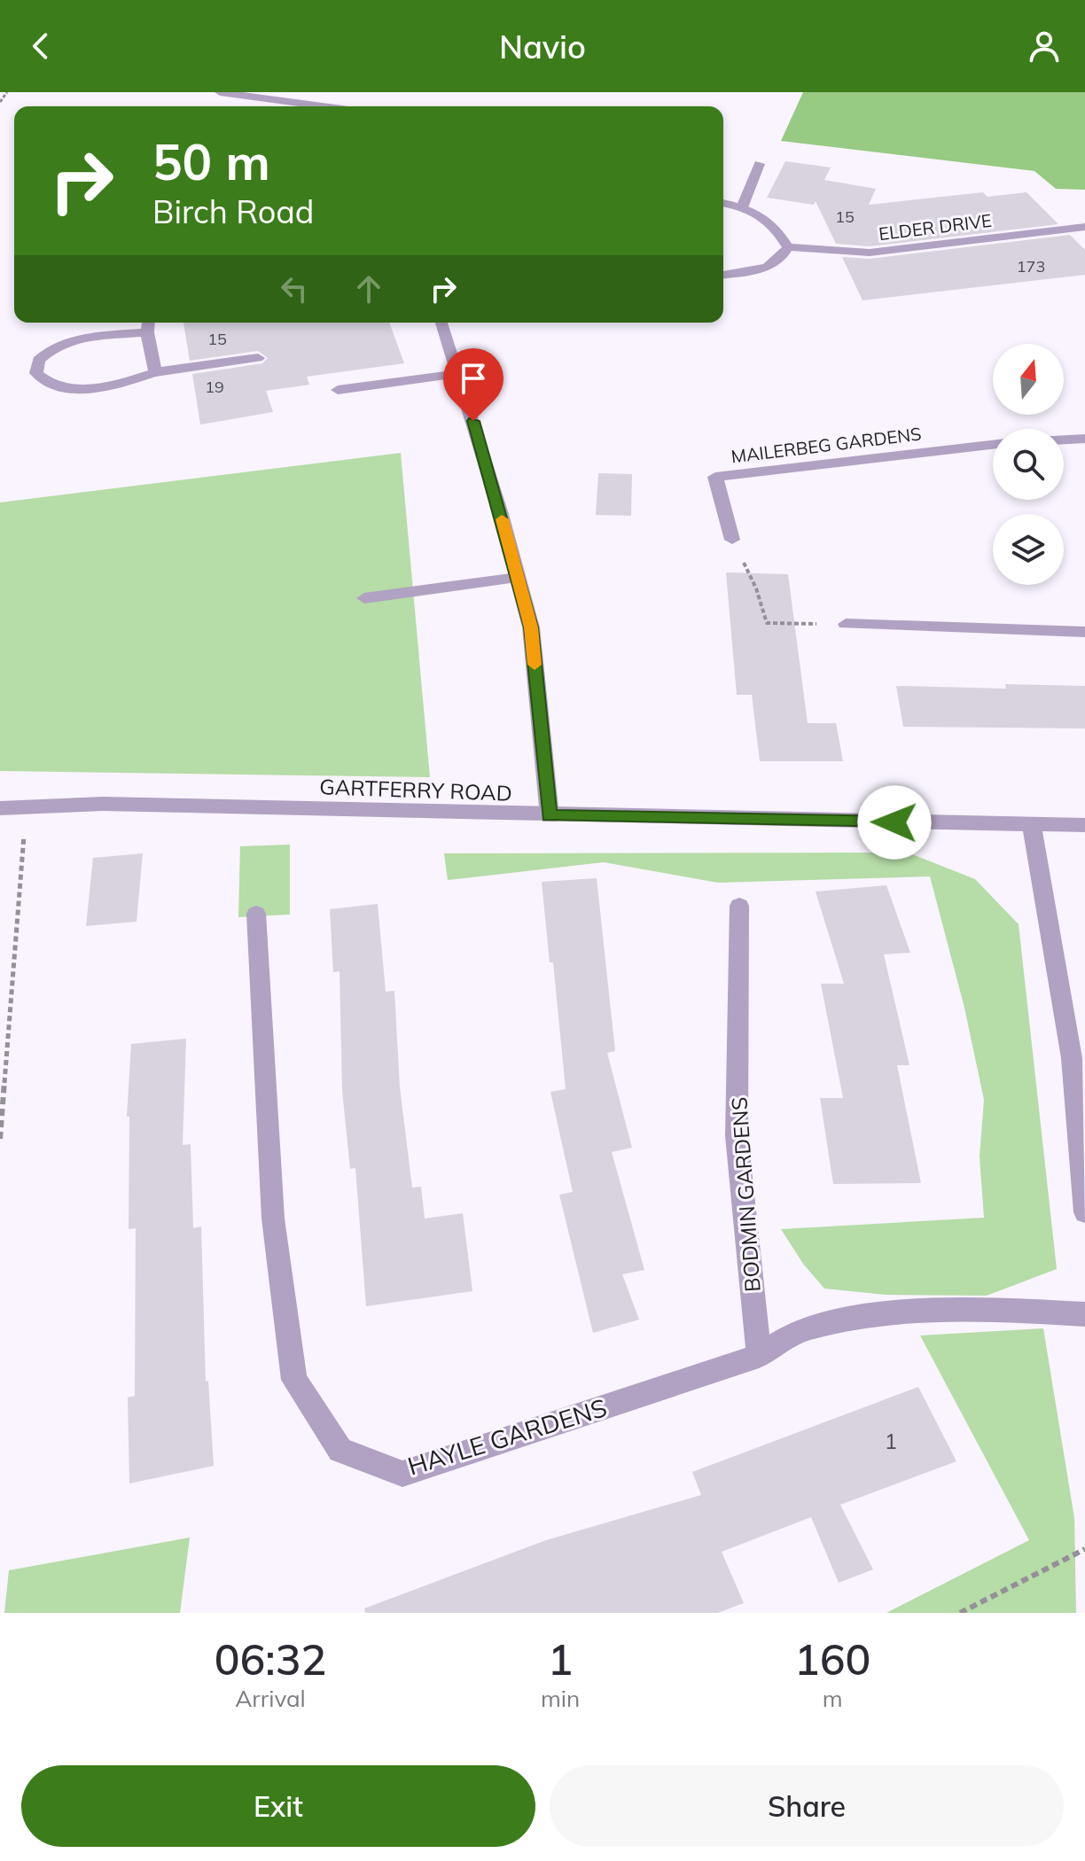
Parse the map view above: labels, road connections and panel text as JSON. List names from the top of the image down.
{
  "streets": {
    "street": [
      "ELDER DRIVE",
      "MAILERBEG GARDENS",
      "GARTFERRY ROAD",
      "BODMIN GARDENS",
      "HAYLE GARDENS"
    ]
  },
  "crossings": [
    ["BODMIN GARDENS", "HAYLE GARDENS"]
  ],
  "house_numbers": [
    "15",
    "173",
    "15",
    "19",
    "1"
  ],
  "north": "top",
  "page": {
    "header": "Navio",
    "turn": ["50 m", "Birch Road"],
    "eta": [
      "06:32",
      "Arrival",
      "1",
      "min",
      "160",
      "m"
    ],
    "buttons": ["Exit", "Share"]
  }
}
